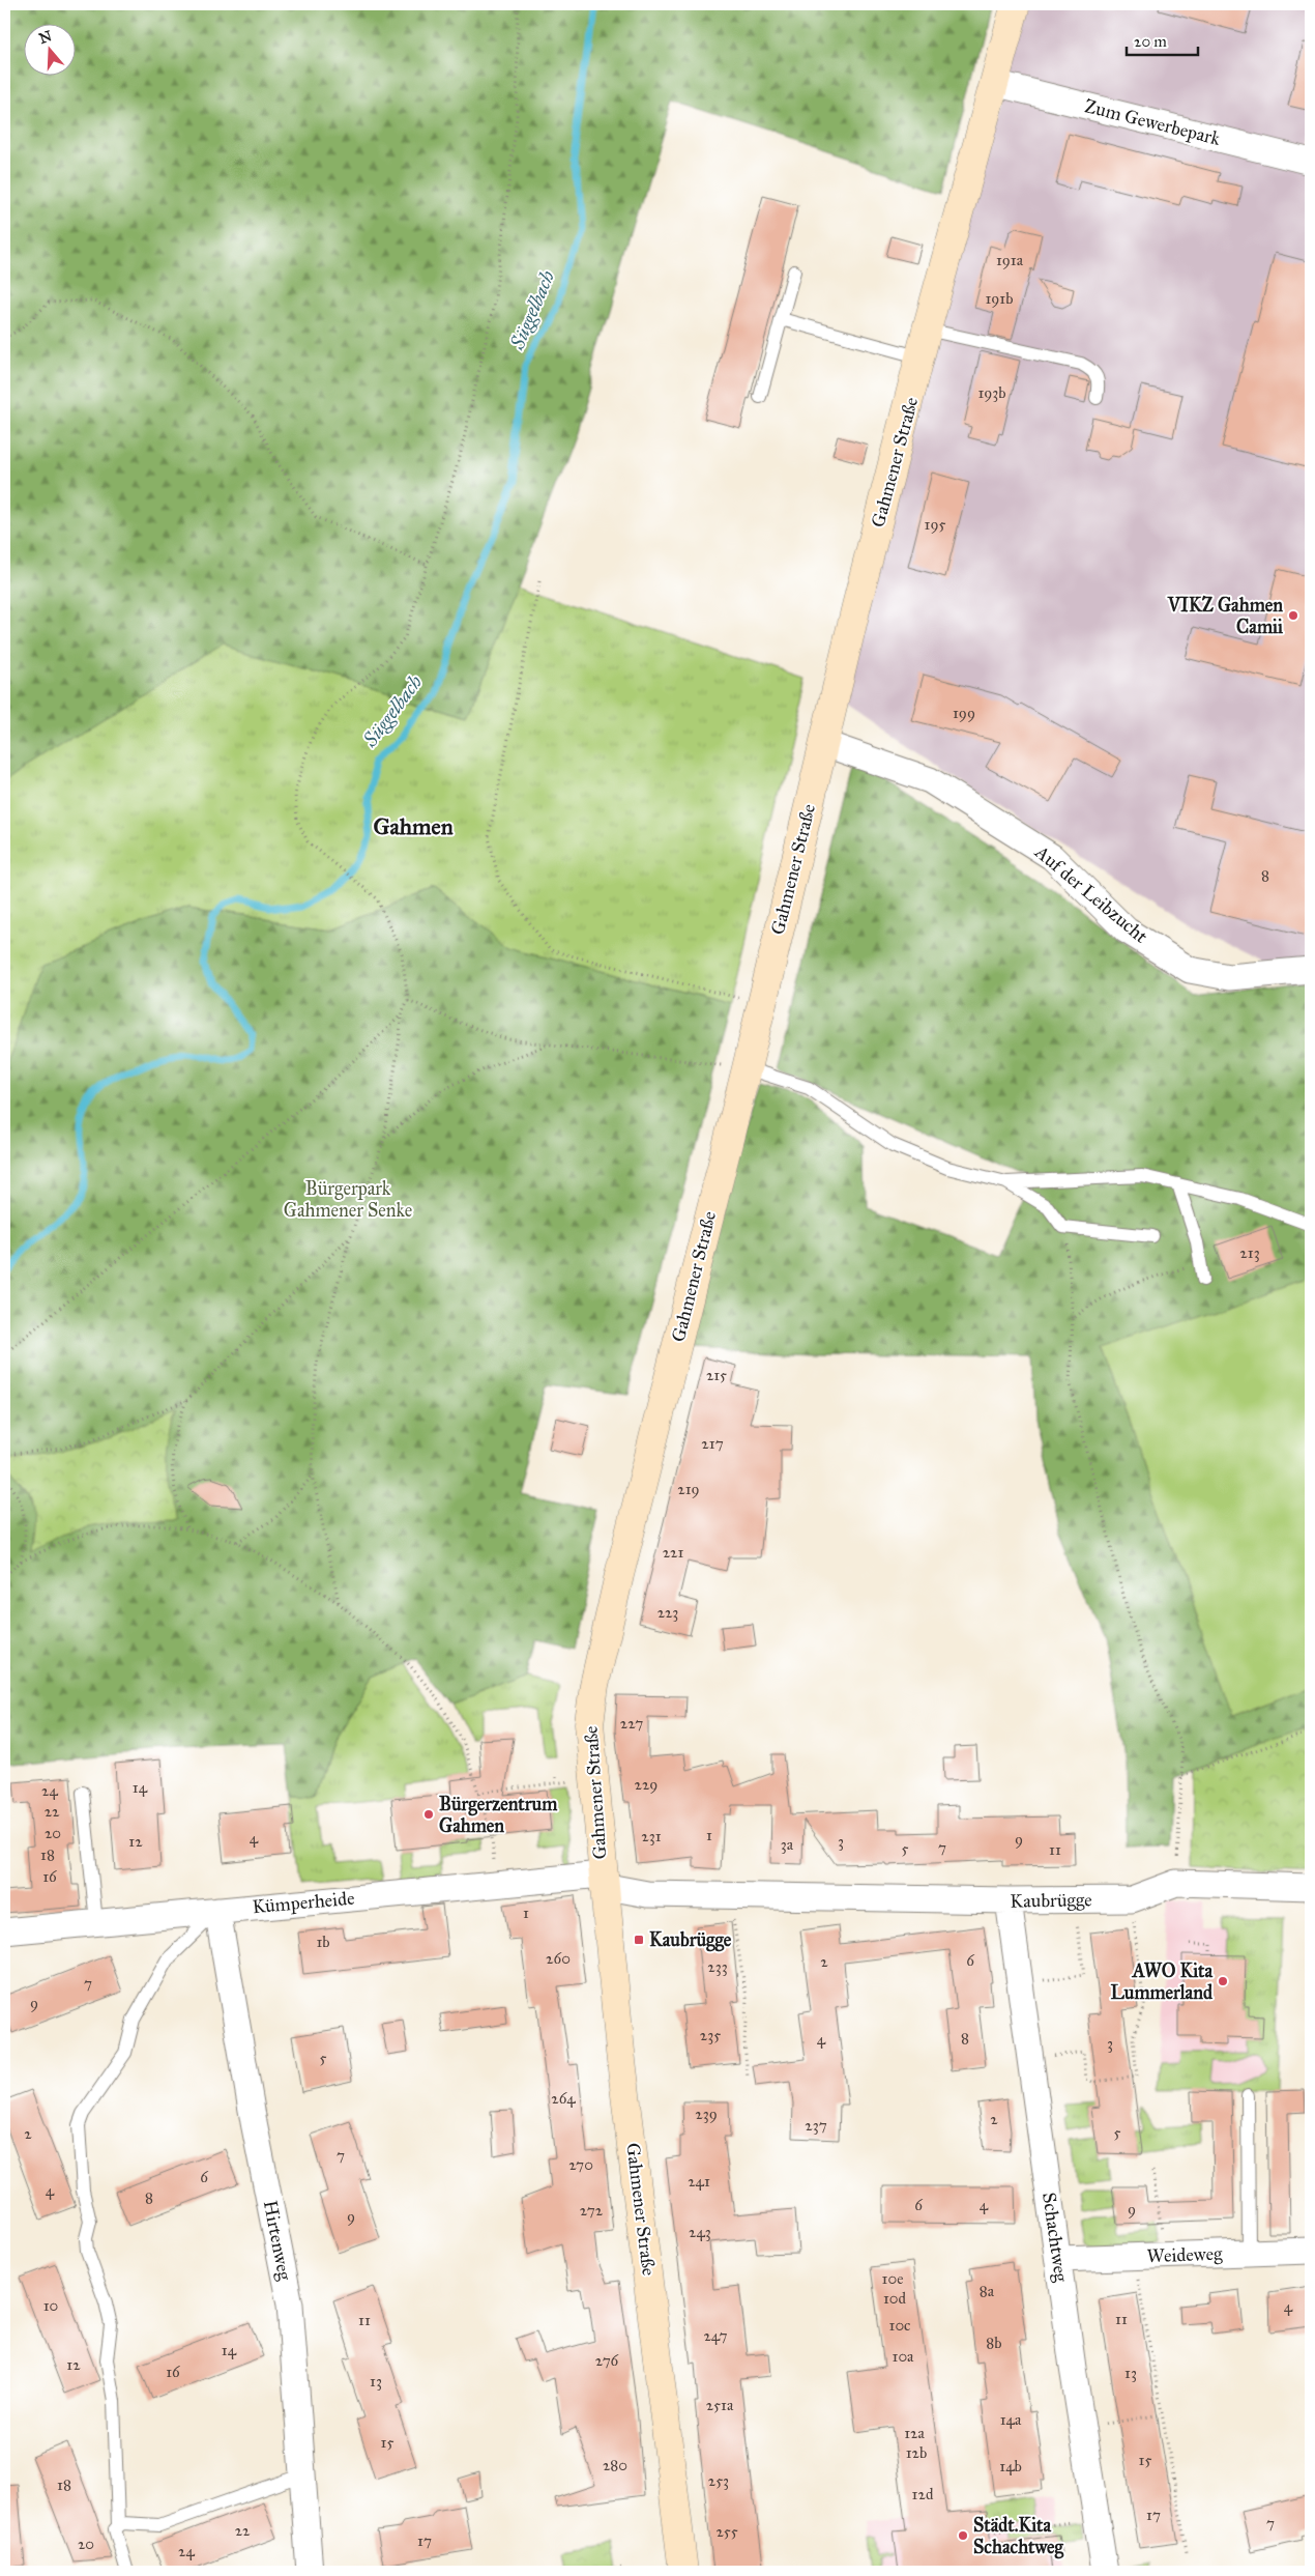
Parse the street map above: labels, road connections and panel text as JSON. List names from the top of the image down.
{
  "streets": {
    "main road": ["Gahmener Straße"],
    "street": [
      "Zum Gewerbepark",
      "Auf der Leibzucht",
      "Kaubrügge",
      "Kümperheide",
      "Schachtweg",
      "Hirtenweg",
      "Weideweg"
    ]
  },
  "crossings": [
    ["Zum Gewerbepark", "Gahmener Straße"],
    ["Gahmener Straße", "Auf der Leibzucht"],
    ["Gahmener Straße", "Kaubrügge"],
    ["Gahmener Straße", "Kümperheide"],
    ["Kaubrügge", "Kümperheide"],
    ["Kaubrügge", "Schachtweg"],
    ["Kümperheide", "Hirtenweg"],
    ["Schachtweg", "Weideweg"]
  ],
  "districts": ["Gahmen"],
  "water": ["Süggelbach"],
  "parks": ["Bürgerpark Gahmener Senke"],
  "places": {
    "other": [
      "VIKZ Gahmen Camii",
      "Bürgerzentrum Gahmen",
      "AWO Kita Lummerland",
      "Städt.Kita Schachtweg"
    ],
    "transit": ["Kaubrügge"]
  },
  "house_numbers": [
    "191a",
    "191b",
    "193b",
    "195",
    "199",
    "8",
    "213",
    "215",
    "217",
    "219",
    "221",
    "223",
    "227",
    "229",
    "14",
    "24",
    "22",
    "20",
    "1",
    "231",
    "4",
    "9",
    "12",
    "3",
    "3a",
    "7",
    "5",
    "11",
    "18",
    "16",
    "1",
    "1b",
    "260",
    "6",
    "2",
    "233",
    "7",
    "9",
    "235",
    "8",
    "4",
    "3",
    "5",
    "264",
    "239",
    "2",
    "237",
    "5",
    "2",
    "7",
    "270",
    "6",
    "241",
    "4",
    "8",
    "6",
    "4",
    "9",
    "272",
    "9",
    "243",
    "10e",
    "8a",
    "10d",
    "10",
    "4",
    "11",
    "11",
    "10c",
    "247",
    "8b",
    "14",
    "10a",
    "276",
    "12",
    "16",
    "13",
    "13",
    "251a",
    "14a",
    "12a",
    "15",
    "12b",
    "15",
    "280",
    "14b",
    "253",
    "18",
    "12d",
    "17",
    "7",
    "22",
    "255",
    "17",
    "20",
    "24"
  ],
  "scale_bar": "20 m",
  "north": "top"
}
